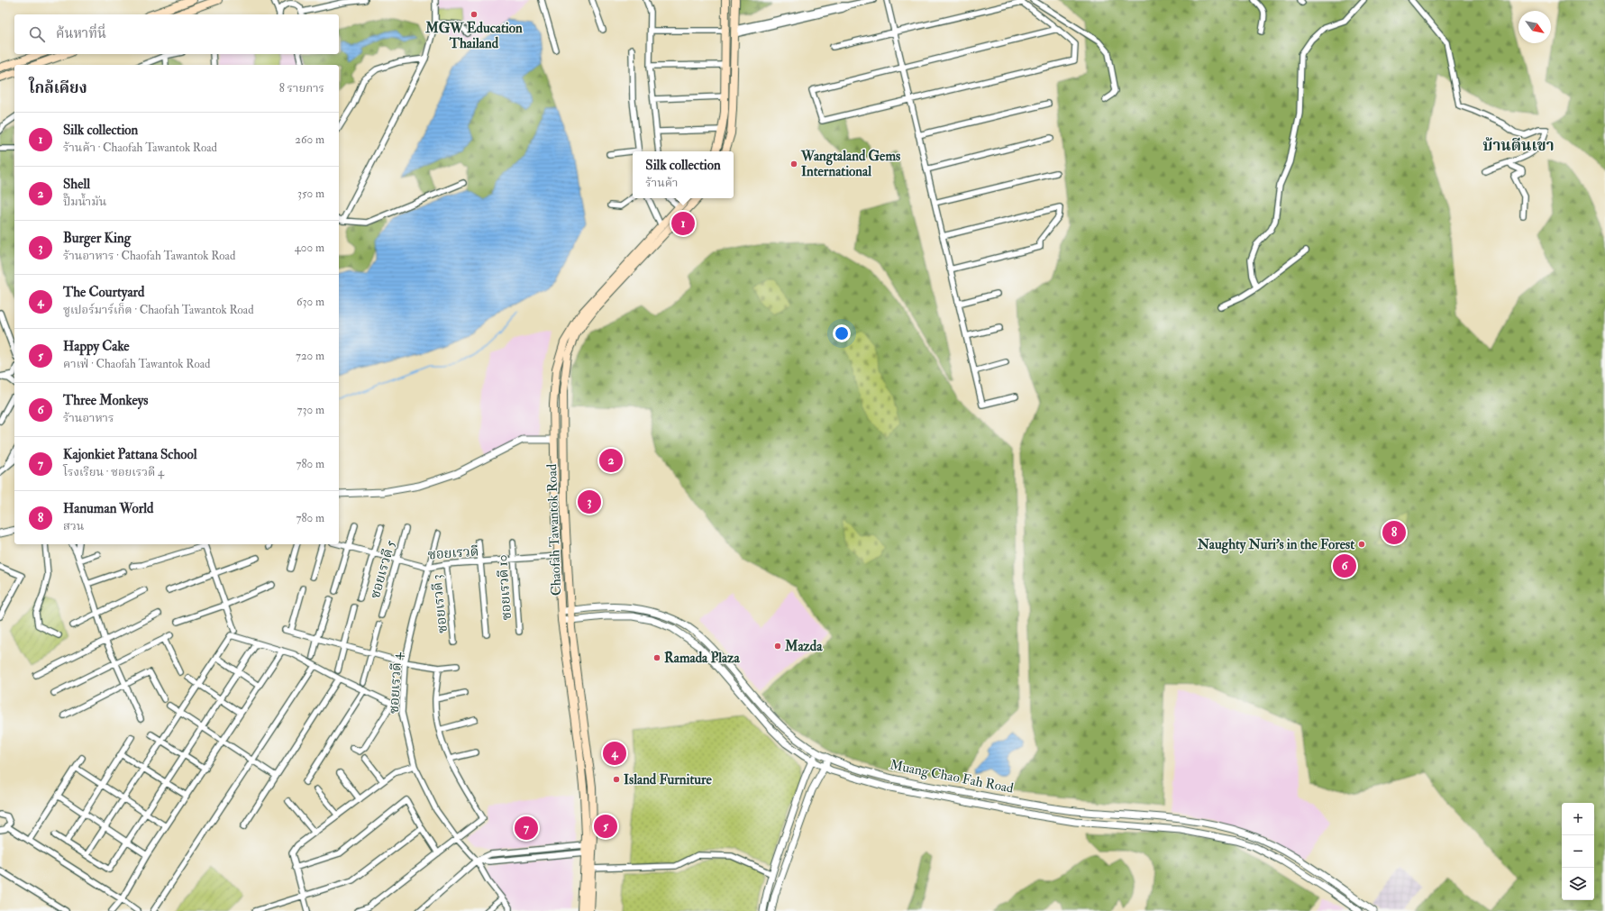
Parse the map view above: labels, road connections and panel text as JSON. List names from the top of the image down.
{
  "streets": {
    "main road": ["Chaofah Tawantok Road"],
    "street": [
      "ซอยเรวดี",
      "ซอยเรวดี 5",
      "ซอยเรวดี 10",
      "ซอยเรวดี 3",
      "ซอยเรวดี 4",
      "Muang Chao Fah Road"
    ]
  },
  "crossings": [
    ["Chaofah Tawantok Road", "ซอยเรวดี"],
    ["Chaofah Tawantok Road", "Muang Chao Fah Road"],
    ["ซอยเรวดี", "ซอยเรวดี 5"],
    ["ซอยเรวดี", "ซอยเรวดี 10"],
    ["ซอยเรวดี", "ซอยเรวดี 3"],
    ["ซอยเรวดี", "ซอยเรวดี 4"]
  ],
  "districts": ["บ้านตีนเขา"],
  "places": [
    "MGW Education Thailand",
    "Wangtaland Gems International",
    "Naughty Nuri’s in the Forest",
    "Mazda",
    "Ramada Plaza",
    "Island Furniture"
  ],
  "north": "bottom right",
  "page": {
    "search": "ค้นหาที่นี่",
    "heading": ["ใกล้เคียง", "8 รายการ"],
    "list": [
      {
        "mark": "1",
        "name": "Silk collection",
        "note": "ร้านค้า · Chaofah Tawantok Road",
        "value": "260 m"
      },
      {
        "mark": "2",
        "name": "Shell",
        "note": "ปั๊มน้ำมัน",
        "value": "350 m"
      },
      {
        "mark": "3",
        "name": "Burger King",
        "note": "ร้านอาหาร · Chaofah Tawantok Road",
        "value": "400 m"
      },
      {
        "mark": "4",
        "name": "The Courtyard",
        "note": "ซูเปอร์มาร์เก็ต · Chaofah Tawantok Road",
        "value": "630 m"
      },
      {
        "mark": "5",
        "name": "Happy Cake",
        "note": "คาเฟ่ · Chaofah Tawantok Road",
        "value": "720 m"
      },
      {
        "mark": "6",
        "name": "Three Monkeys",
        "note": "ร้านอาหาร",
        "value": "730 m"
      },
      {
        "mark": "7",
        "name": "Kajonkiet Pattana School",
        "note": "โรงเรียน · ซอยเรวดี 4",
        "value": "780 m"
      },
      {
        "mark": "8",
        "name": "Hanuman World",
        "note": "สวน",
        "value": "780 m"
      }
    ],
    "popup": ["Silk collection", "ร้านค้า"],
    "pins": [
      "1",
      "2",
      "3",
      "8",
      "6",
      "4",
      "5",
      "7"
    ],
    "map_buttons": ["+", "−"]
  }
}
